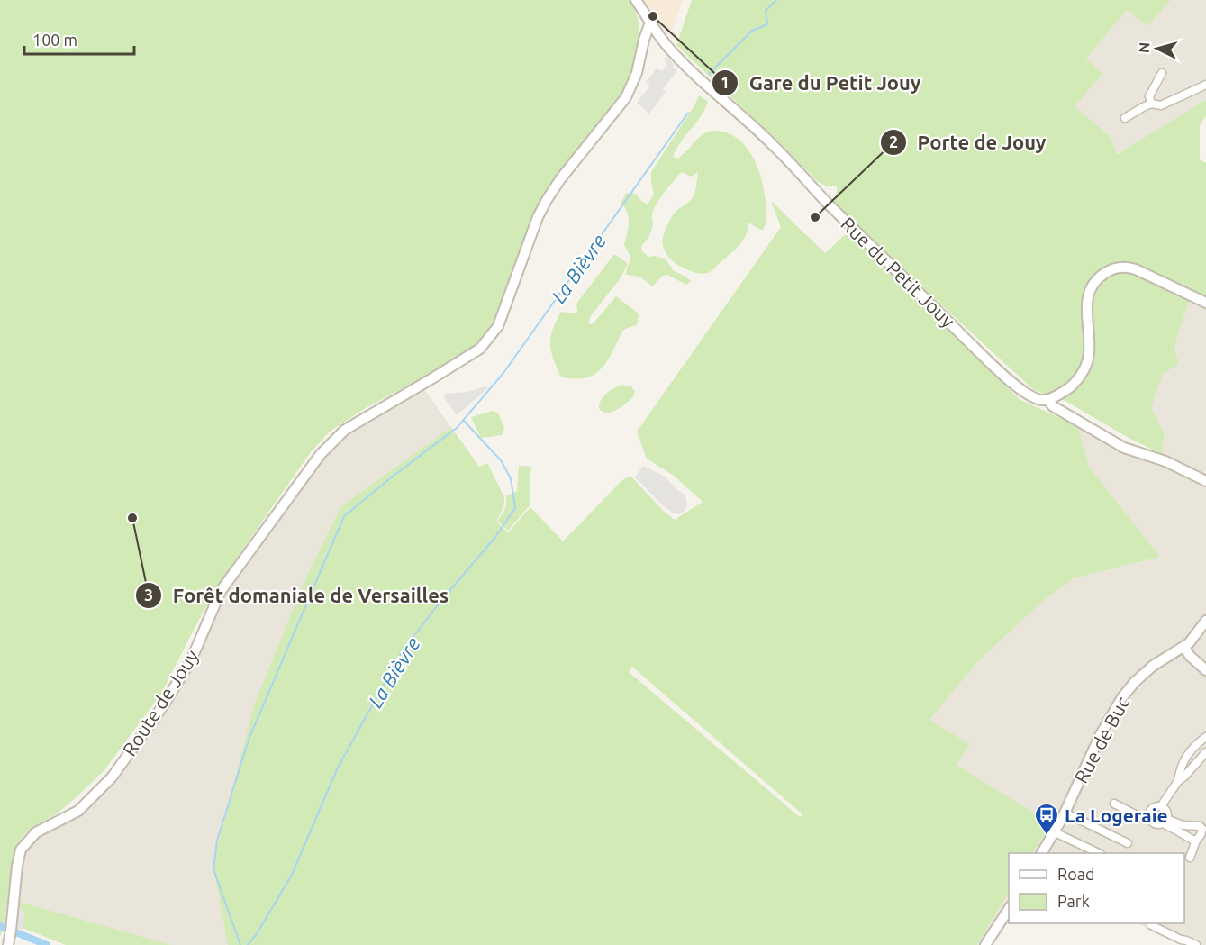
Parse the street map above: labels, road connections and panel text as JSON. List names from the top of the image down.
{
  "streets": {
    "street": ["Rue du Petit Jouy", "Route de Jouy", "Rue de Buc"]
  },
  "crossings": [
    ["Rue du Petit Jouy", "Route de Jouy"]
  ],
  "water": ["La Bièvre"],
  "places": {
    "other": ["Gare du Petit Jouy", "Porte de Jouy", "Forêt domaniale de Versailles"],
    "bus stop": ["La Logeraie"]
  },
  "legend": ["Road", "Park"],
  "scale_bar": "100 m",
  "north": "left"
}
